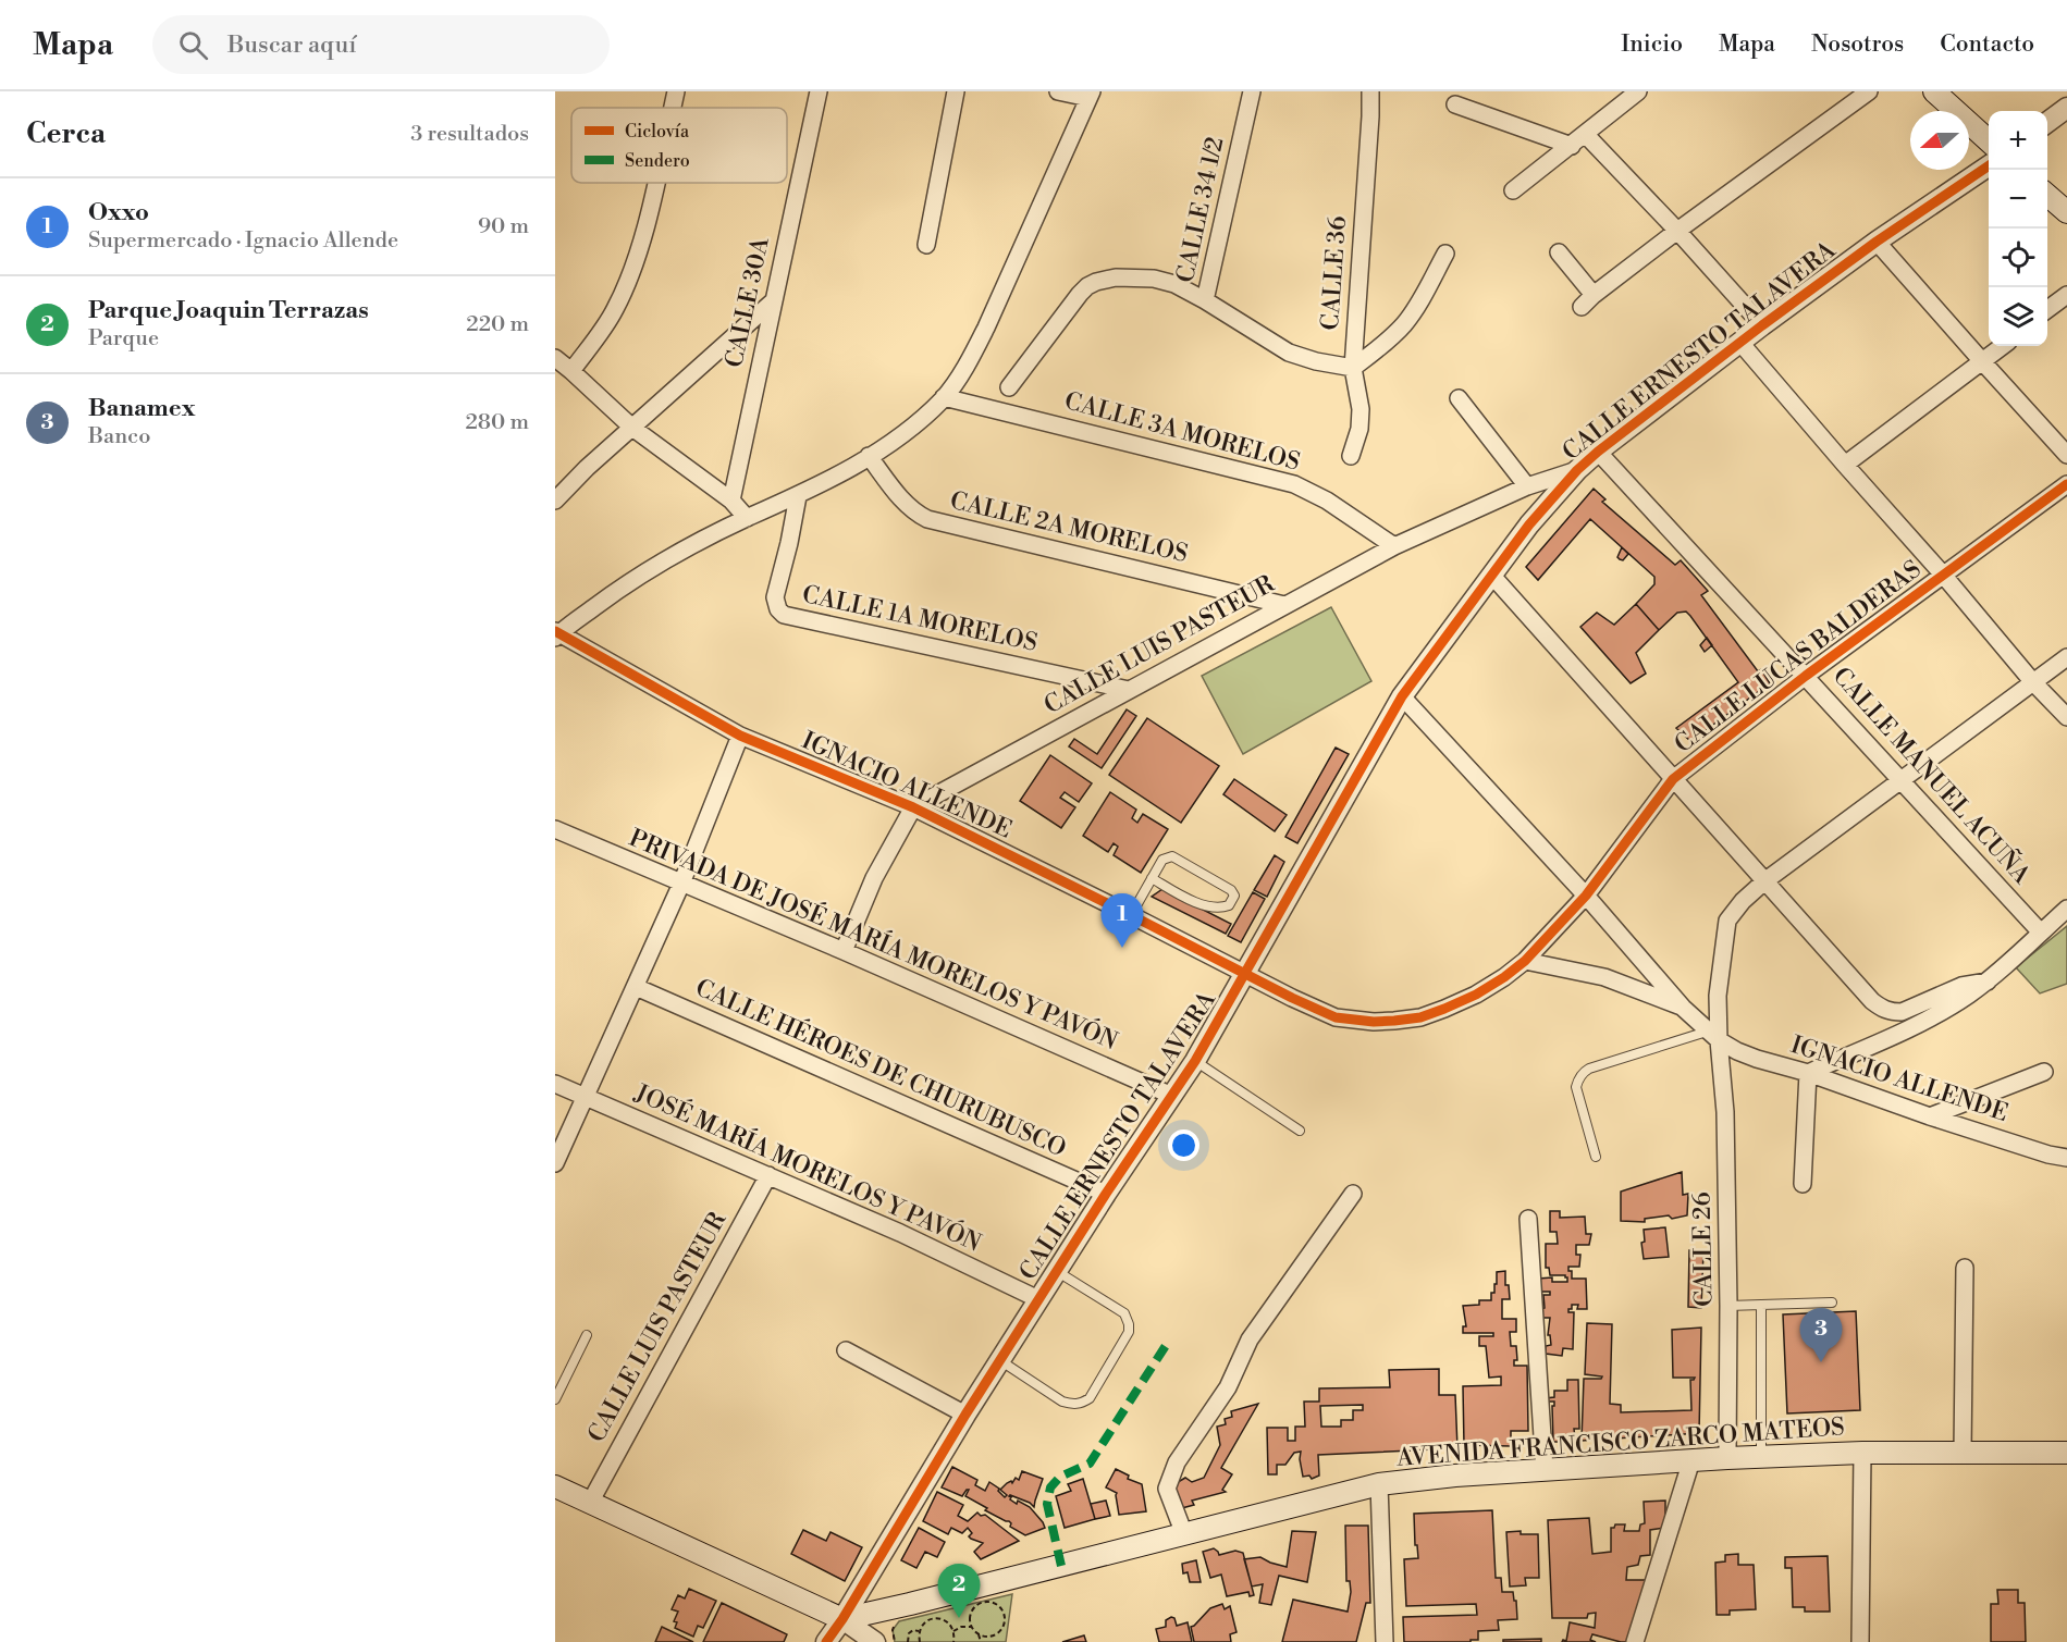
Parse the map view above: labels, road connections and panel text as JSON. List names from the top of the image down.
{
  "streets": {
    "main road": ["AVENIDA FRANCISCO ZARCO MATEOS"],
    "street": [
      "CALLE 34 1/2",
      "CALLE 36",
      "CALLE 30A",
      "CALLE ERNESTO TALAVERA",
      "CALLE 3A MORELOS",
      "CALLE 2A MORELOS",
      "CALLE 1A MORELOS",
      "CALLE LUIS PASTEUR",
      "CALLE LUCAS BALDERAS",
      "CALLE MANUEL ACUÑA",
      "IGNACIO ALLENDE",
      "PRIVADA DE JOSÉ MARÍA MORELOS Y PAVÓN",
      "CALLE HÉROES DE CHURUBUSCO",
      "JOSÉ MARÍA MORELOS Y PAVÓN",
      "CALLE 26"
    ]
  },
  "crossings": [
    ["CALLE ERNESTO TALAVERA", "CALLE LUIS PASTEUR"],
    ["CALLE ERNESTO TALAVERA", "CALLE MANUEL ACUÑA"],
    ["CALLE ERNESTO TALAVERA", "IGNACIO ALLENDE"],
    ["CALLE ERNESTO TALAVERA", "PRIVADA DE JOSÉ MARÍA MORELOS Y PAVÓN"],
    ["CALLE ERNESTO TALAVERA", "CALLE HÉROES DE CHURUBUSCO"],
    ["CALLE ERNESTO TALAVERA", "JOSÉ MARÍA MORELOS Y PAVÓN"],
    ["CALLE ERNESTO TALAVERA", "AVENIDA FRANCISCO ZARCO MATEOS"],
    ["CALLE 3A MORELOS", "CALLE LUIS PASTEUR"],
    ["CALLE 2A MORELOS", "CALLE LUIS PASTEUR"],
    ["CALLE 1A MORELOS", "CALLE LUIS PASTEUR"],
    ["CALLE LUIS PASTEUR", "IGNACIO ALLENDE"],
    ["CALLE LUIS PASTEUR", "JOSÉ MARÍA MORELOS Y PAVÓN"],
    ["CALLE LUCAS BALDERAS", "CALLE MANUEL ACUÑA"],
    ["CALLE LUCAS BALDERAS", "IGNACIO ALLENDE"],
    ["CALLE MANUEL ACUÑA", "CALLE 26"],
    ["IGNACIO ALLENDE", "CALLE 26"],
    ["CALLE 26", "AVENIDA FRANCISCO ZARCO MATEOS"]
  ],
  "legend": ["Ciclovía", "Sendero"],
  "north": "left",
  "page": {
    "header": "Mapa",
    "search": "Buscar aquí",
    "nav": [
      "Inicio",
      "Mapa",
      "Nosotros",
      "Contacto"
    ],
    "heading": ["Cerca", "3 resultados"],
    "map_buttons": ["+", "−"],
    "list": [
      {
        "mark": "1",
        "name": "Oxxo",
        "note": "Supermercado · Ignacio Allende",
        "value": "90 m"
      },
      {
        "mark": "2",
        "name": "Parque Joaquin Terrazas",
        "note": "Parque",
        "value": "220 m"
      },
      {
        "mark": "3",
        "name": "Banamex",
        "note": "Banco",
        "value": "280 m"
      }
    ],
    "pins": ["1", "3", "2"]
  }
}
